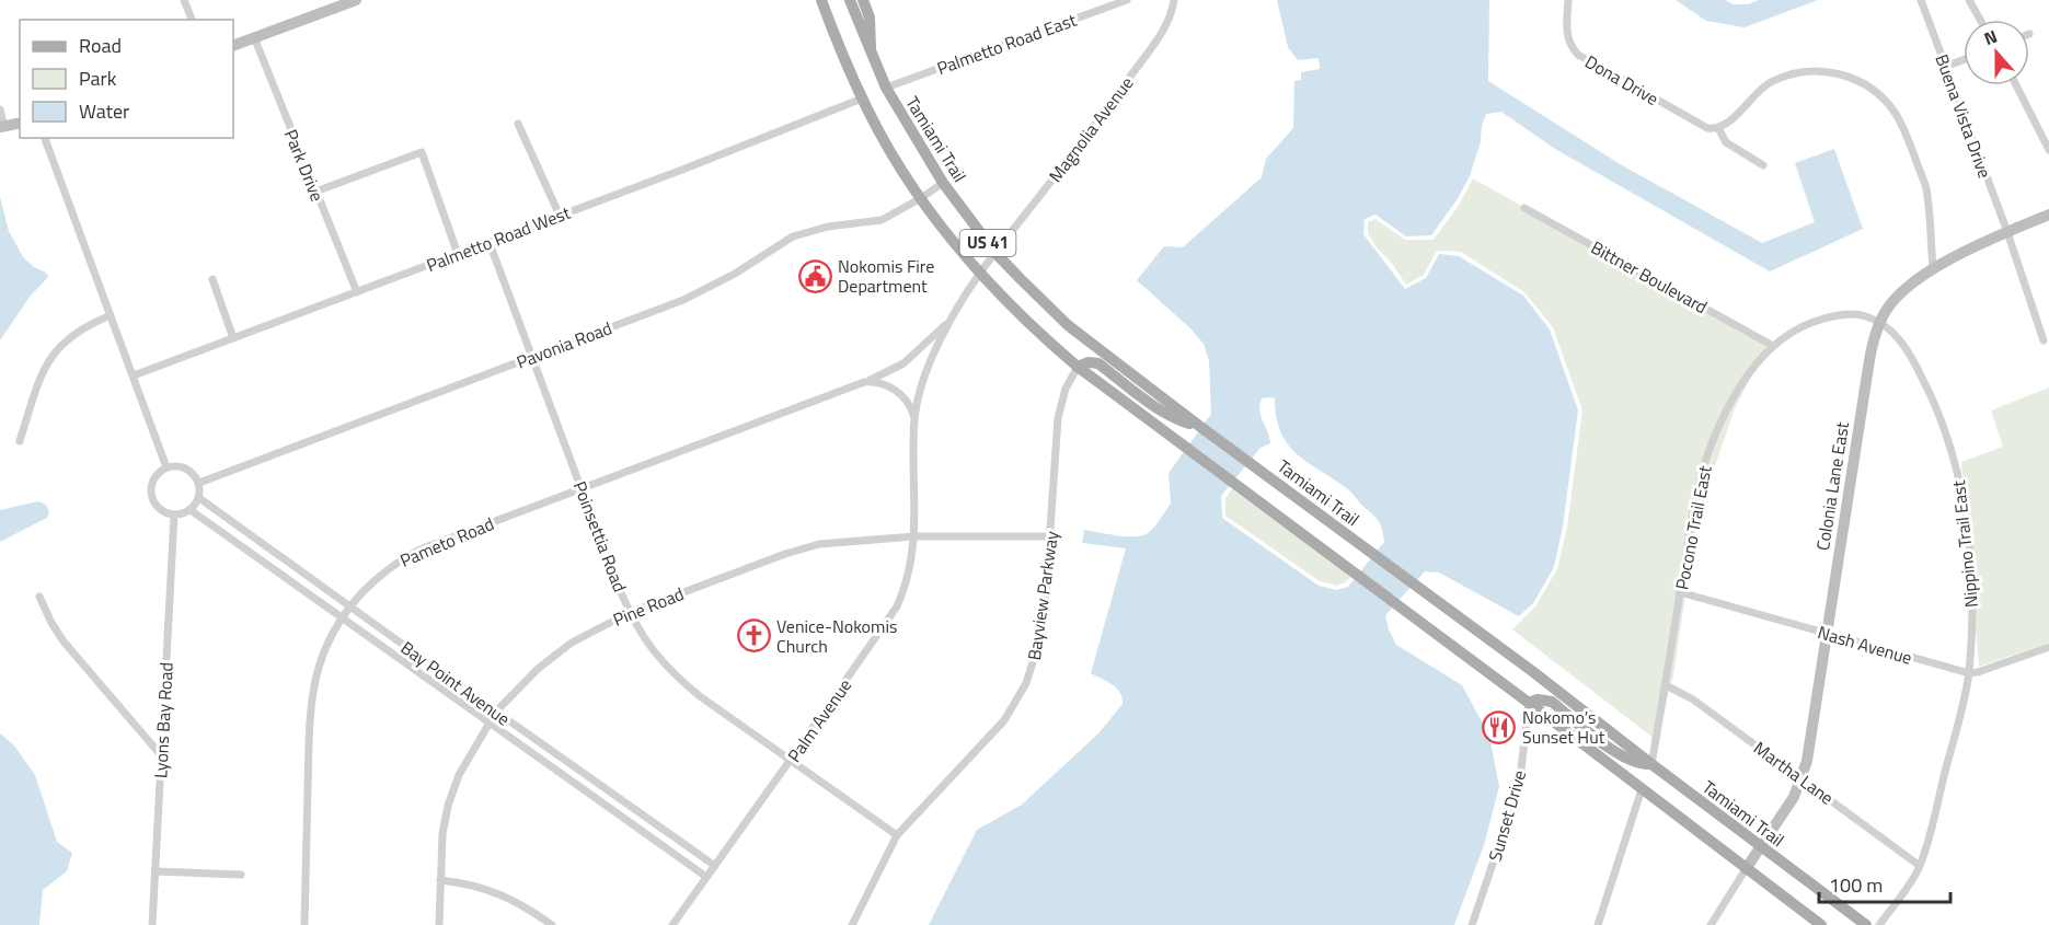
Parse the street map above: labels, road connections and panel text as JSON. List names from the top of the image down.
{
  "streets": {
    "main road": ["Tamiami Trail", "US 41"],
    "street": [
      "Palmetto Road East",
      "Dona Drive",
      "Buena Vista Drive",
      "Magnolia Avenue",
      "Park Drive",
      "Palmetto Road West",
      "Bittner Boulevard",
      "Pavonia Road",
      "Colonia Lane East",
      "Pocono Trail East",
      "Poinsettia Road",
      "Pameto Road",
      "Nippino Trail East",
      "Bayview Parkway",
      "Pine Road",
      "Nash Avenue",
      "Bay Point Avenue",
      "Lyons Bay Road",
      "Palm Avenue",
      "Martha Lane",
      "Sunset Drive"
    ]
  },
  "crossings": [
    ["Palmetto Road East", "Tamiami Trail"],
    ["Buena Vista Drive", "Colonia Lane East"],
    ["Magnolia Avenue", "Tamiami Trail"],
    ["Magnolia Avenue", "US 41"],
    ["Magnolia Avenue", "Palm Avenue"],
    ["Tamiami Trail", "Pavonia Road"],
    ["Tamiami Trail", "Colonia Lane East"],
    ["Tamiami Trail", "Pocono Trail East"],
    ["Park Drive", "Palmetto Road West"],
    ["Palmetto Road West", "US 41"],
    ["Palmetto Road West", "Poinsettia Road"],
    ["US 41", "Pavonia Road"],
    ["US 41", "Colonia Lane East"],
    ["US 41", "Bayview Parkway"],
    ["US 41", "Palm Avenue"],
    ["US 41", "Sunset Drive"],
    ["Bittner Boulevard", "Pocono Trail East"],
    ["Pavonia Road", "Poinsettia Road"],
    ["Pavonia Road", "Bay Point Avenue"],
    ["Pavonia Road", "Lyons Bay Road"],
    ["Colonia Lane East", "Pocono Trail East"],
    ["Colonia Lane East", "Nippino Trail East"],
    ["Colonia Lane East", "Nash Avenue"],
    ["Colonia Lane East", "Martha Lane"],
    ["Pocono Trail East", "Nippino Trail East"],
    ["Pocono Trail East", "Nash Avenue"],
    ["Pocono Trail East", "Martha Lane"],
    ["Poinsettia Road", "Pameto Road"],
    ["Poinsettia Road", "Bayview Parkway"],
    ["Poinsettia Road", "Pine Road"],
    ["Poinsettia Road", "Palm Avenue"],
    ["Pameto Road", "Bay Point Avenue"],
    ["Pameto Road", "Palm Avenue"],
    ["Nippino Trail East", "Nash Avenue"],
    ["Nippino Trail East", "Martha Lane"],
    ["Bayview Parkway", "Pine Road"],
    ["Pine Road", "Bay Point Avenue"],
    ["Pine Road", "Palm Avenue"],
    ["Bay Point Avenue", "Lyons Bay Road"],
    ["Bay Point Avenue", "Palm Avenue"]
  ],
  "places": {
    "public building": ["Nokomis Fire Department"],
    "church": ["Venice-Nokomis Church"],
    "restaurant": ["Nokomo’s Sunset Hut"]
  },
  "legend": ["Road", "Park", "Water"],
  "scale_bar": "100 m",
  "north": "top"
}
